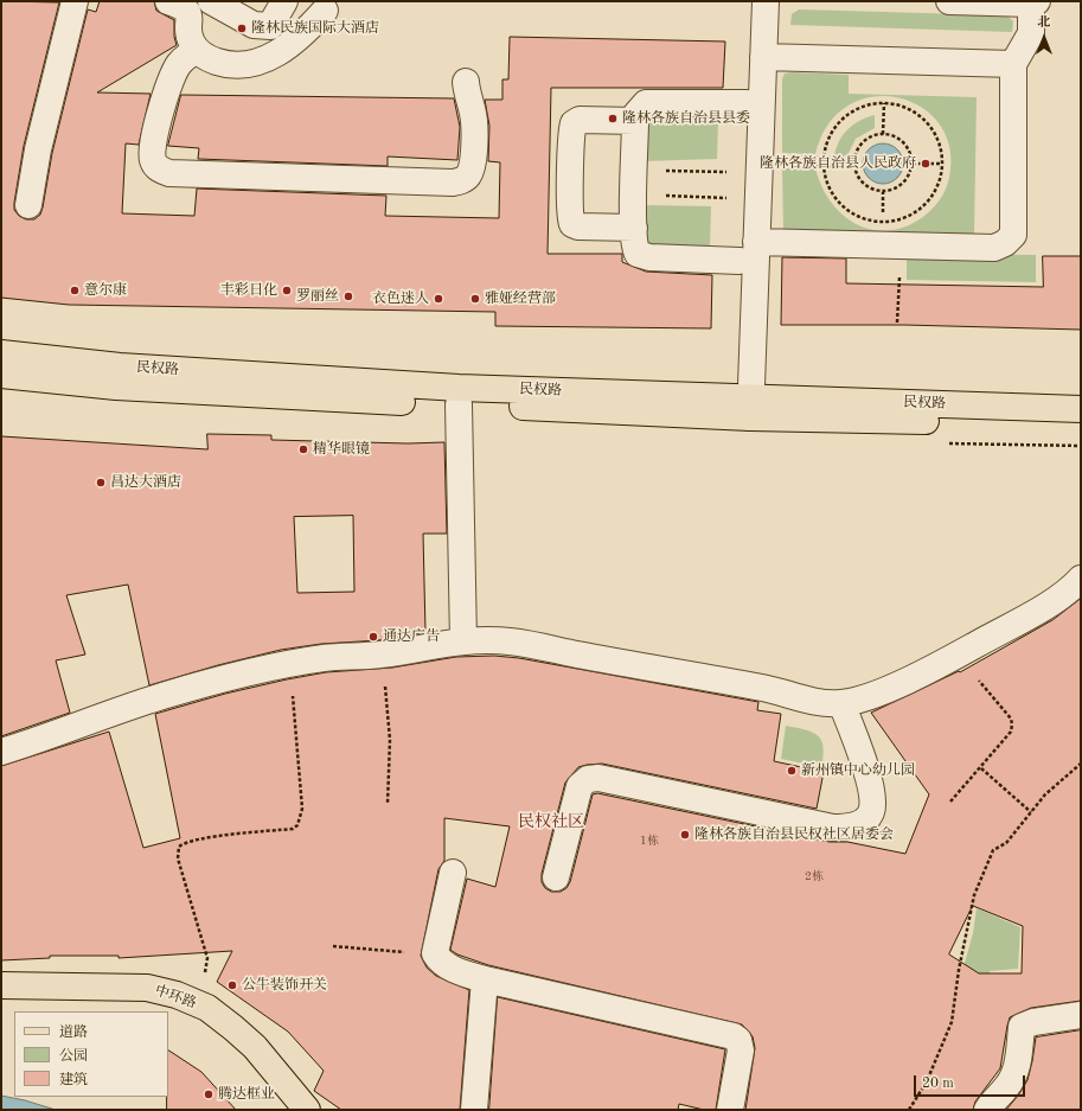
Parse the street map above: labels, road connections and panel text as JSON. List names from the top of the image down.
{
  "streets": {
    "main road": ["民权路", "中环路"]
  },
  "districts": ["民权社区"],
  "places": [
    "隆林民族国际大酒店",
    "隆林各族自治县县委",
    "隆林各族自治县人民政府",
    "意尔康",
    "丰彩日化",
    "罗丽丝",
    "衣色迷人",
    "雅娅经营部",
    "精华眼镜",
    "昌达大酒店",
    "通达广告",
    "新州镇中心幼儿园",
    "隆林各族自治县民权社区居委会",
    "公牛装饰开关",
    "腾达框业"
  ],
  "house_numbers": ["1栋", "2栋"],
  "legend": ["道路", "公园", "建筑"],
  "scale_bar": "20 m",
  "north": "top"
}
